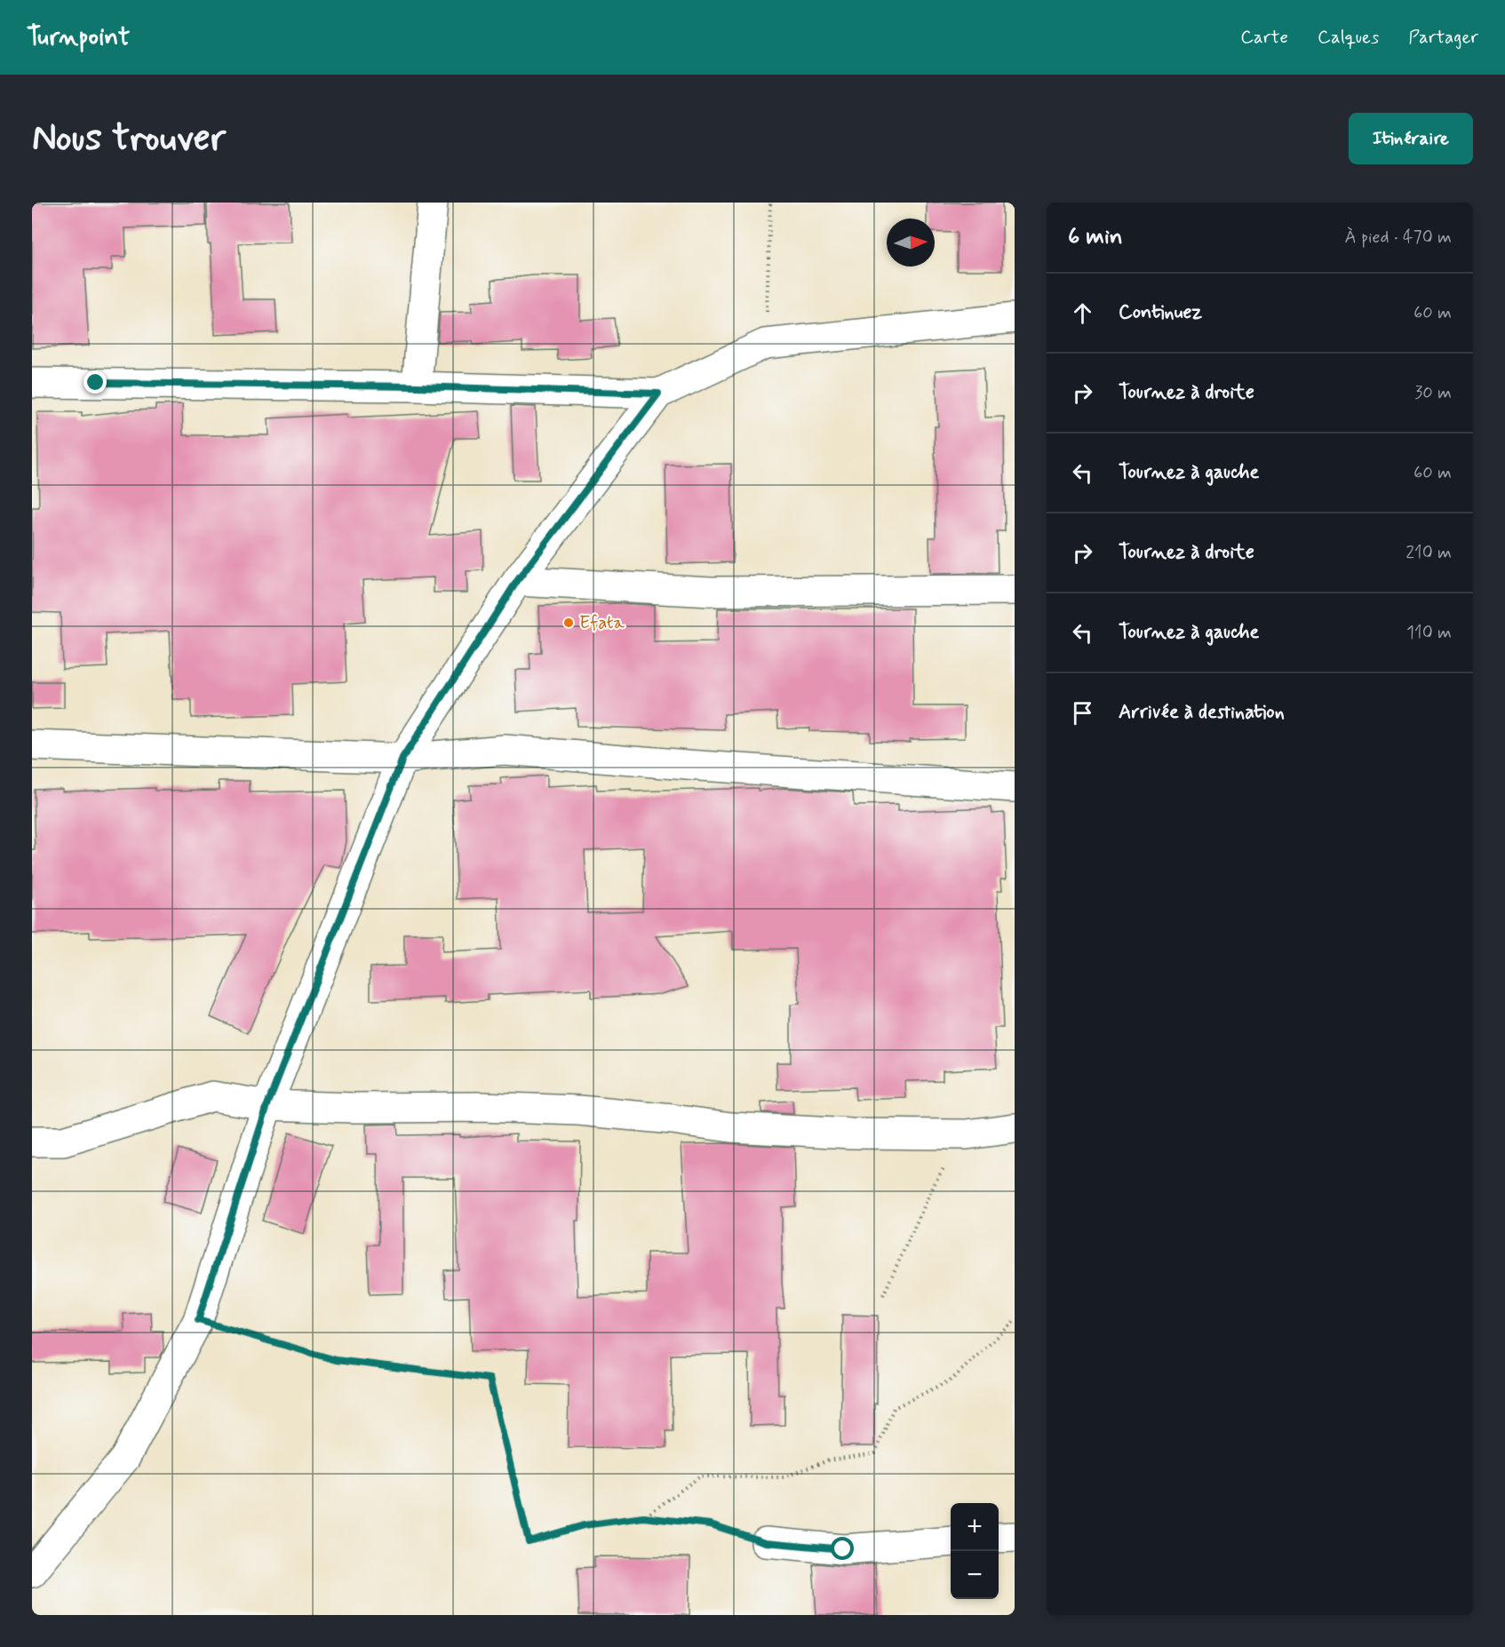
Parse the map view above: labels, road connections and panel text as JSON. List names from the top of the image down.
{
  "places": ["Efata"],
  "north": "right",
  "page": {
    "header": "Turnpoint",
    "nav": ["Carte", "Calques", "Partager"],
    "buttons": "Itinéraire",
    "title": "Nous trouver",
    "heading": ["6 min", "À pied · 470 m"],
    "list": [
      ["Continuez", "60 m"],
      ["Tournez à droite", "30 m"],
      ["Tournez à gauche", "60 m"],
      ["Tournez à droite", "210 m"],
      ["Tournez à gauche", "110 m"],
      "Arrivée à destination"
    ],
    "map_buttons": ["+", "−"]
  }
}
